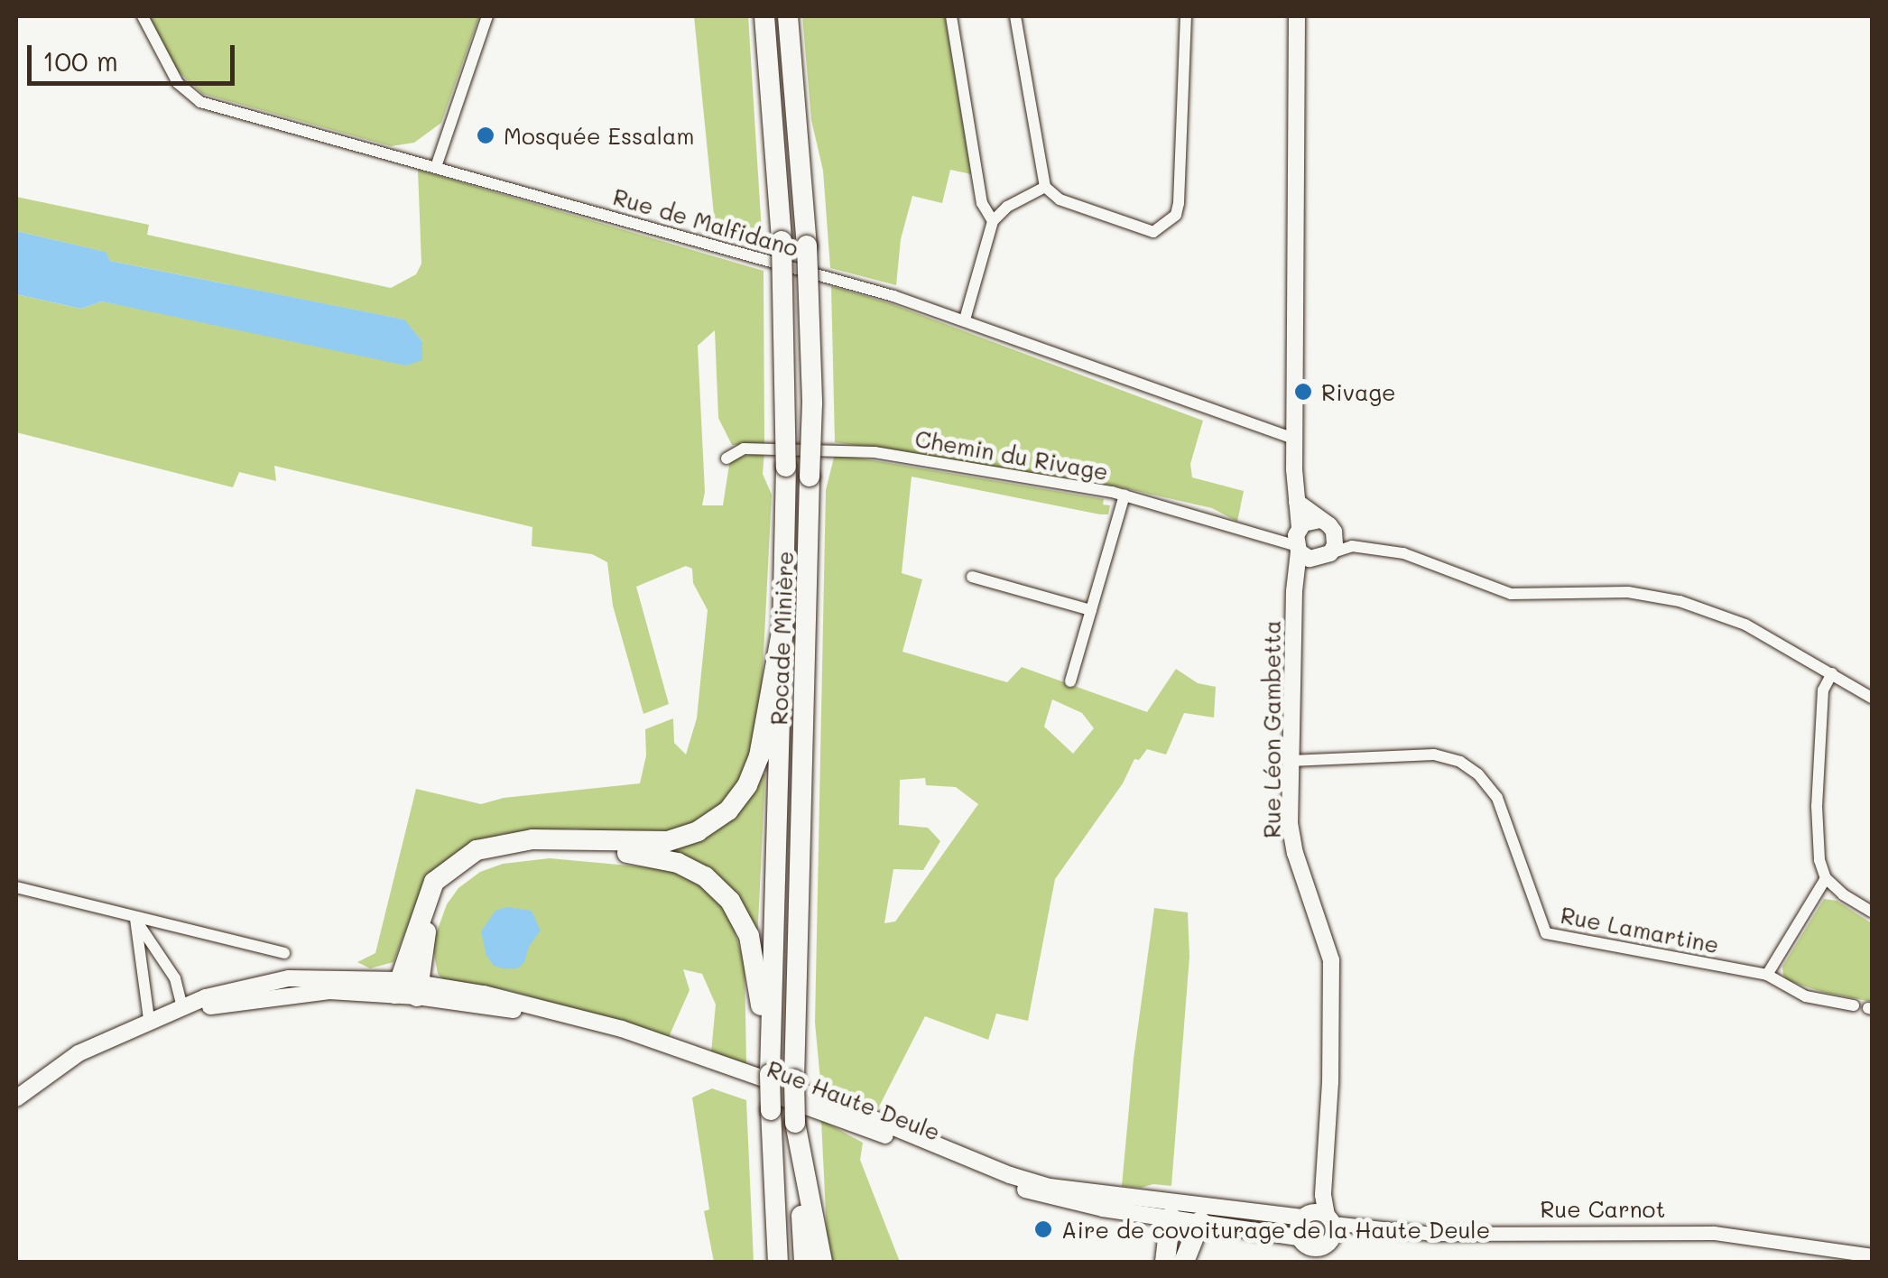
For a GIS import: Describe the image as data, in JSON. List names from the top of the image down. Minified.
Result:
{"streets":{"highway":["Rocade Minière"],"main road":["Rue Léon Gambetta","Rue Haute Deule"],"street":["Rue de Malfidano","Chemin du Rivage","Rue Lamartine","Rue Carnot"]},"crossings":[["Rue de Malfidano","Rue Léon Gambetta"],["Chemin du Rivage","Rue Léon Gambetta"],["Rue Léon Gambetta","Rue Lamartine"],["Rue Léon Gambetta","Rue Haute Deule"],["Rue Léon Gambetta","Rue Carnot"],["Rue Haute Deule","Rue Carnot"]],"places":["Mosquée Essalam","Rivage","Aire de covoiturage de la Haute Deule"],"scale_bar":"100 m"}
